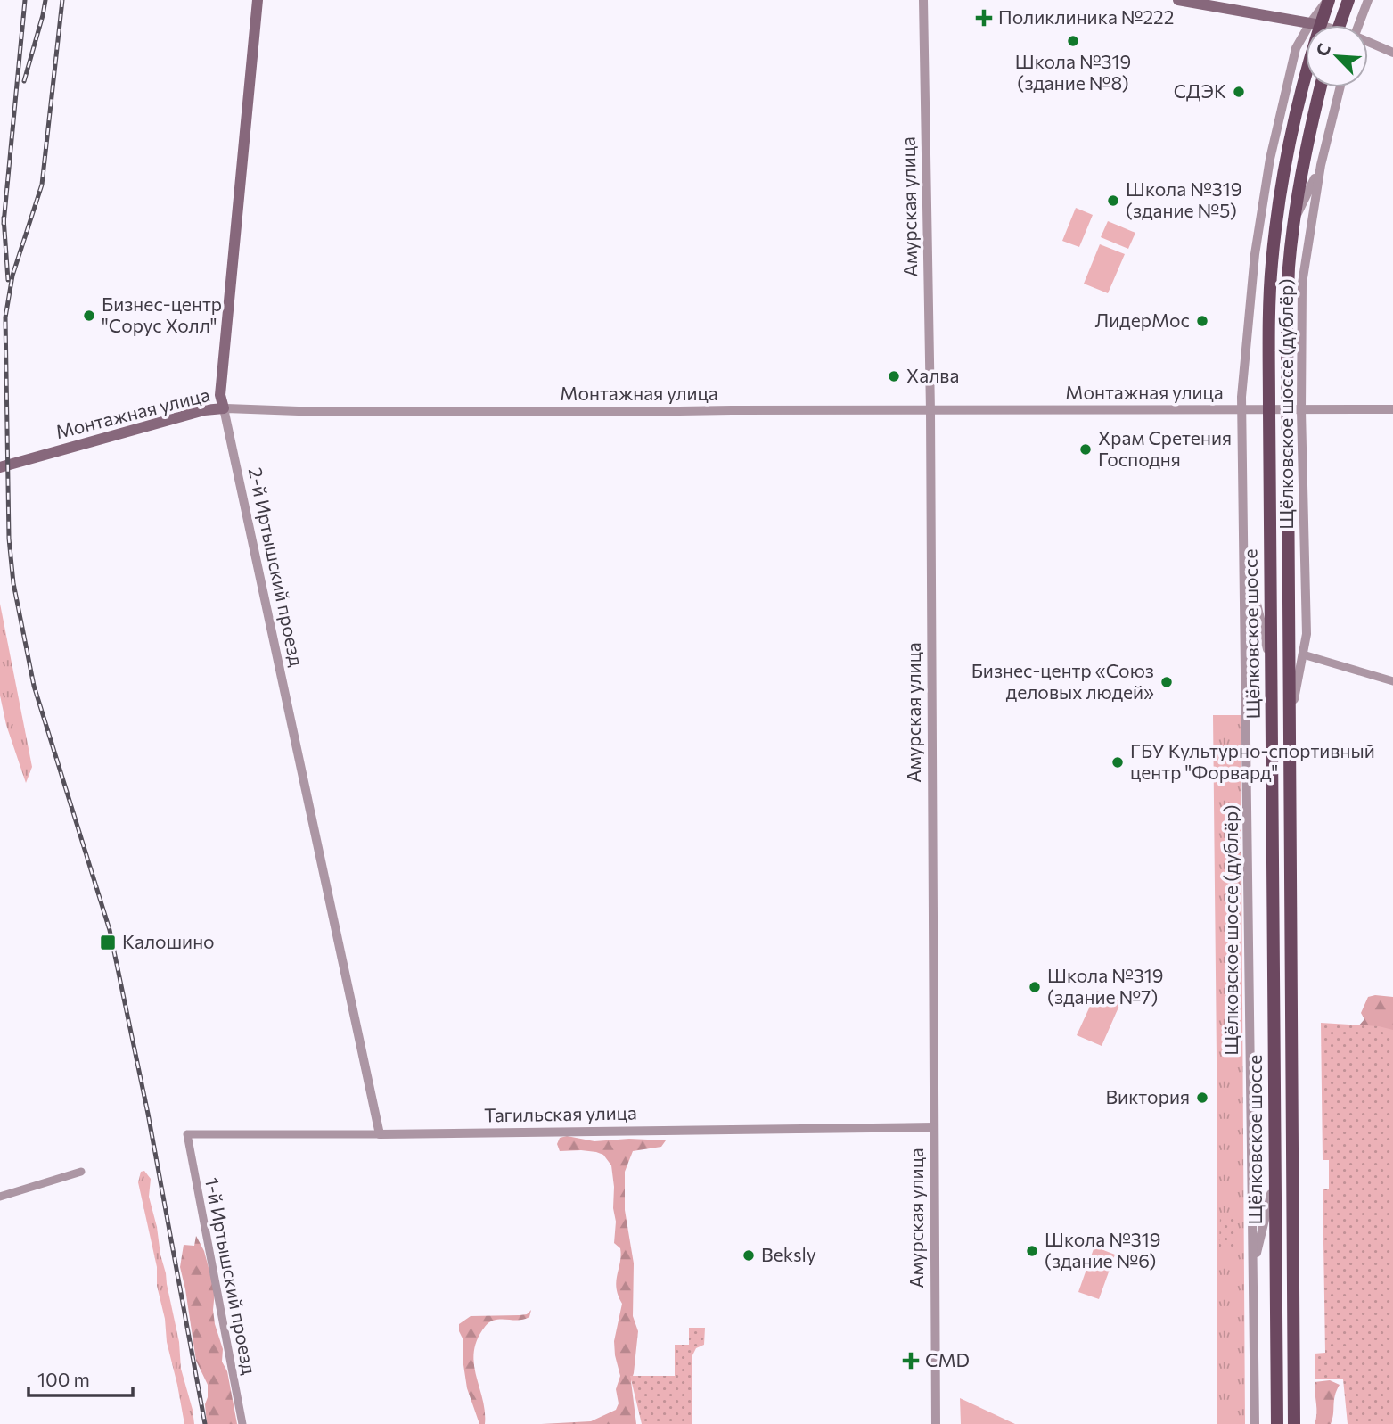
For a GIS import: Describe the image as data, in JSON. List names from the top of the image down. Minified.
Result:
{"streets":{"main road":["Монтажная улица","2-й Иртышский проезд","Щёлковское шоссе"],"street":["Амурская улица","Щёлковское шоссе (дублёр)","Тагильская улица","1-й Иртышский проезд"]},"crossings":[["Амурская улица","Монтажная улица"],["Амурская улица","Тагильская улица"],["Монтажная улица","Щёлковское шоссе (дублёр)"],["Монтажная улица","2-й Иртышский проезд"],["Монтажная улица","Щёлковское шоссе"],["Щёлковское шоссе (дублёр)","Щёлковское шоссе"],["2-й Иртышский проезд","Тагильская улица"],["Тагильская улица","1-й Иртышский проезд"]],"places":{"health":["Поликлиника №222","CMD"],"other":["Школа №319 (здание №8)","СДЭК","Школа №319 (здание №5)","Бизнес-центр \"Сорус Холл\"","ЛидерМос","Халва","Храм Сретения Господня","Бизнес-центр «Союз деловых людей»","ГБУ Культурно-спортивный центр \"Форвард\"","Школа №319 (здание №7)","Виктория","Школа №319 (здание №6)","Beksly"],"transit":["Калошино"]},"scale_bar":"100 m","north":"top left"}
